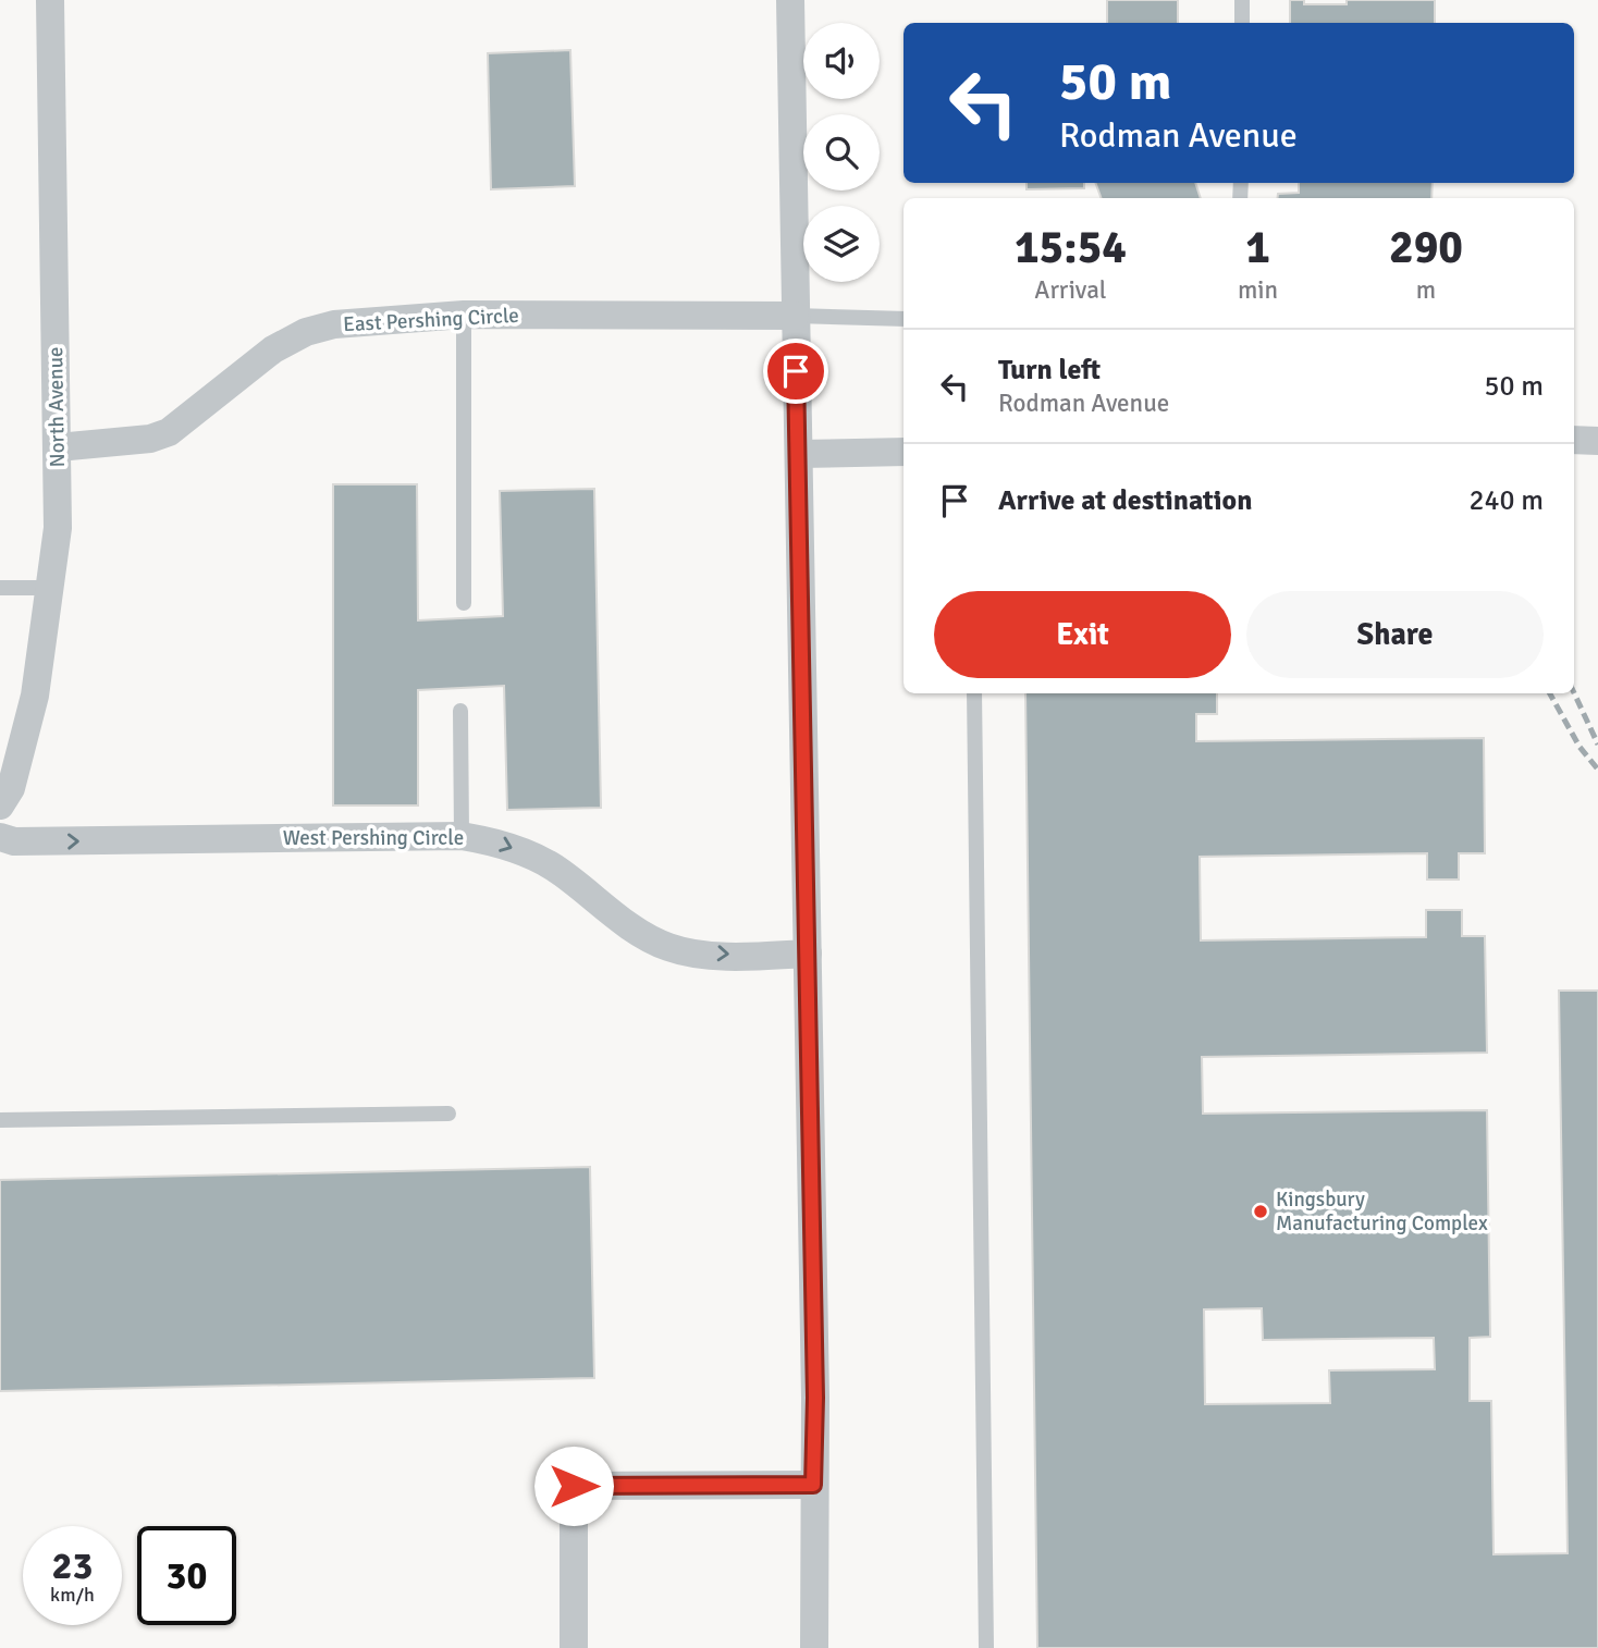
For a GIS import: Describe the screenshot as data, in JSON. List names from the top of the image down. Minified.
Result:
{"streets":{"street":["East Pershing Circle","North Avenue","West Pershing Circle"]},"crossings":[["East Pershing Circle","North Avenue"]],"one_way":["West Pershing Circle"],"places":["Kingsbury Manufacturing Complex"],"page":{"turn":["50 m","Rodman Avenue"],"eta":["15:54","Arrival","1","min","290","m"],"list":[{"name":"Turn left","note":"Rodman Avenue","value":"50 m"},{"name":"Arrive at destination","value":"240 m"}],"buttons":["Exit","Share"],"speed":"23 km/h","limit":"30"}}
